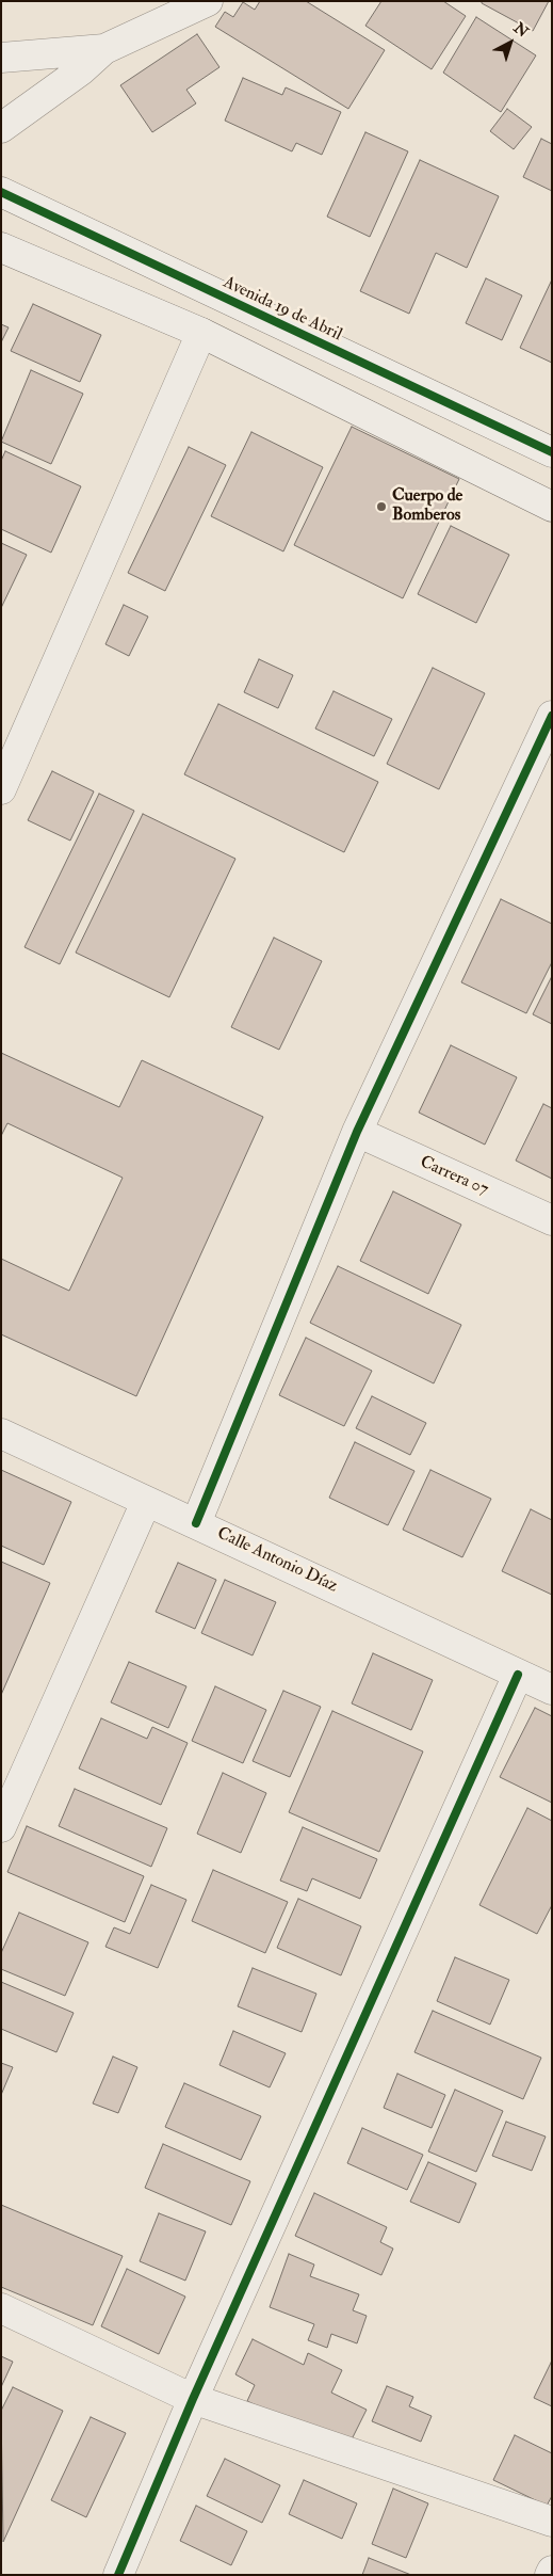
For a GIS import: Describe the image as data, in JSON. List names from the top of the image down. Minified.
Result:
{"streets":{"street":["Avenida 19 de Abril","Carrera 07","Calle Antonio Díaz"]},"places":["Cuerpo de Bomberos"],"north":"top right"}
